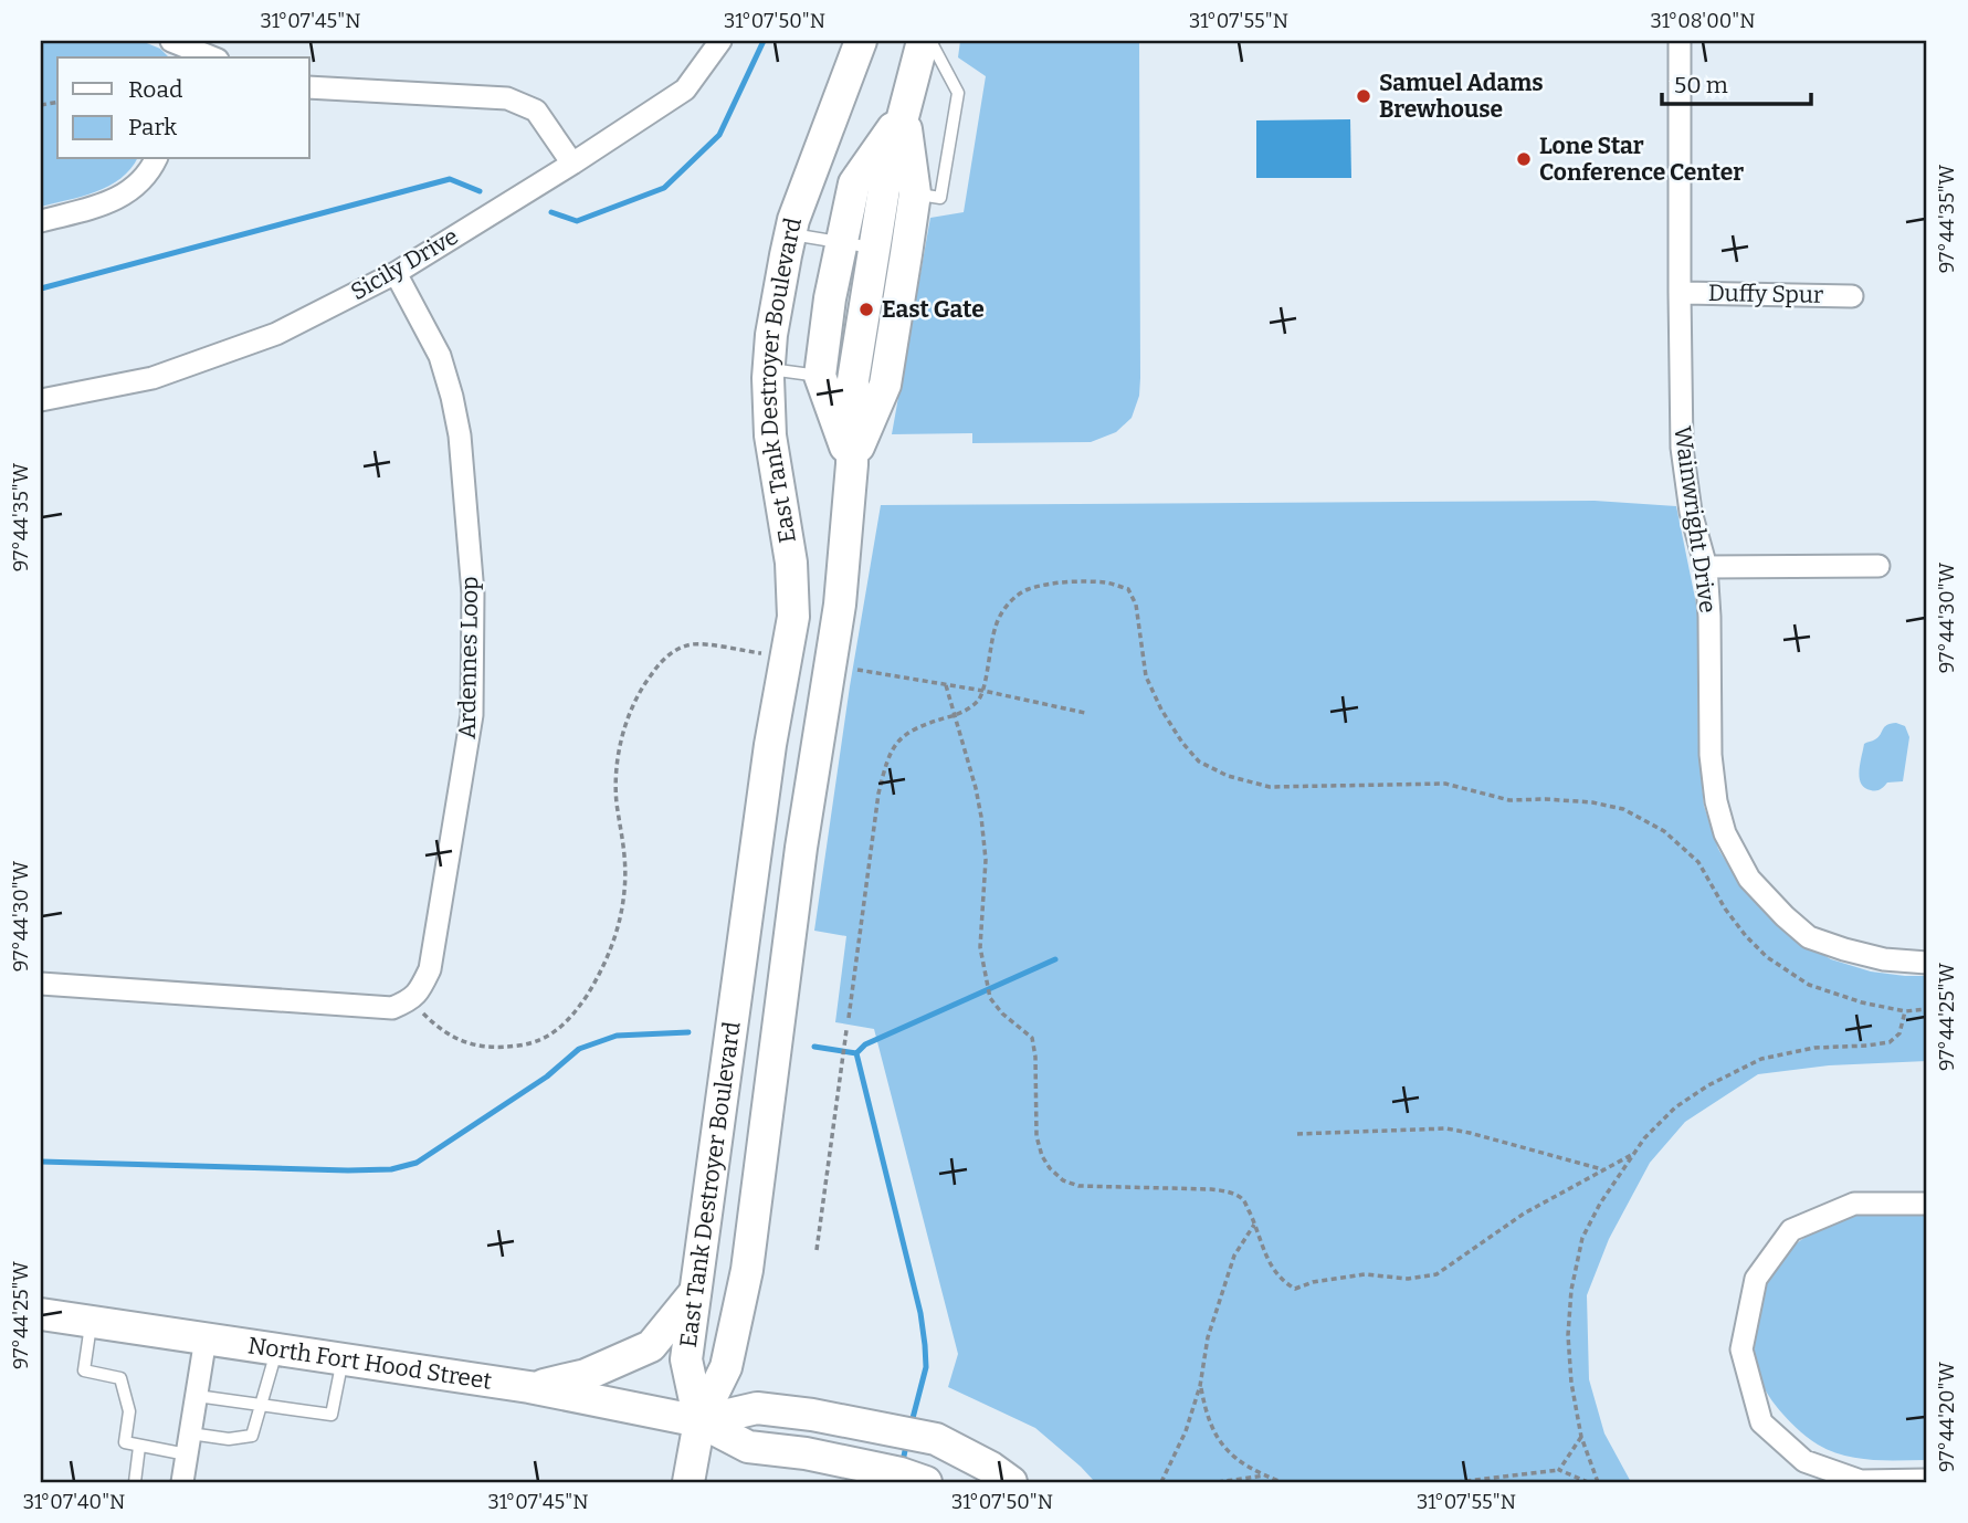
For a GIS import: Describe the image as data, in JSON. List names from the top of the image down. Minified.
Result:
{"streets":{"street":["Sicily Drive","Duffy Spur","East Tank Destroyer Boulevard","Wainwright Drive","Ardennes Loop","North Fort Hood Street"]},"crossings":[["Sicily Drive","Ardennes Loop"],["Duffy Spur","Wainwright Drive"],["East Tank Destroyer Boulevard","North Fort Hood Street"]],"places":["Samuel Adams Brewhouse","Lone Star Conference Center","East Gate"],"legend":["Road","Park"],"scale_bar":"50 m","coordinates":["31°07'45\"N","31°07'50\"N","31°07'55\"N","31°08'00\"N","97°44'35\"W","97°44'30\"W","97°44'25\"W","97°44'20\"W","31°07'40\"N"]}
